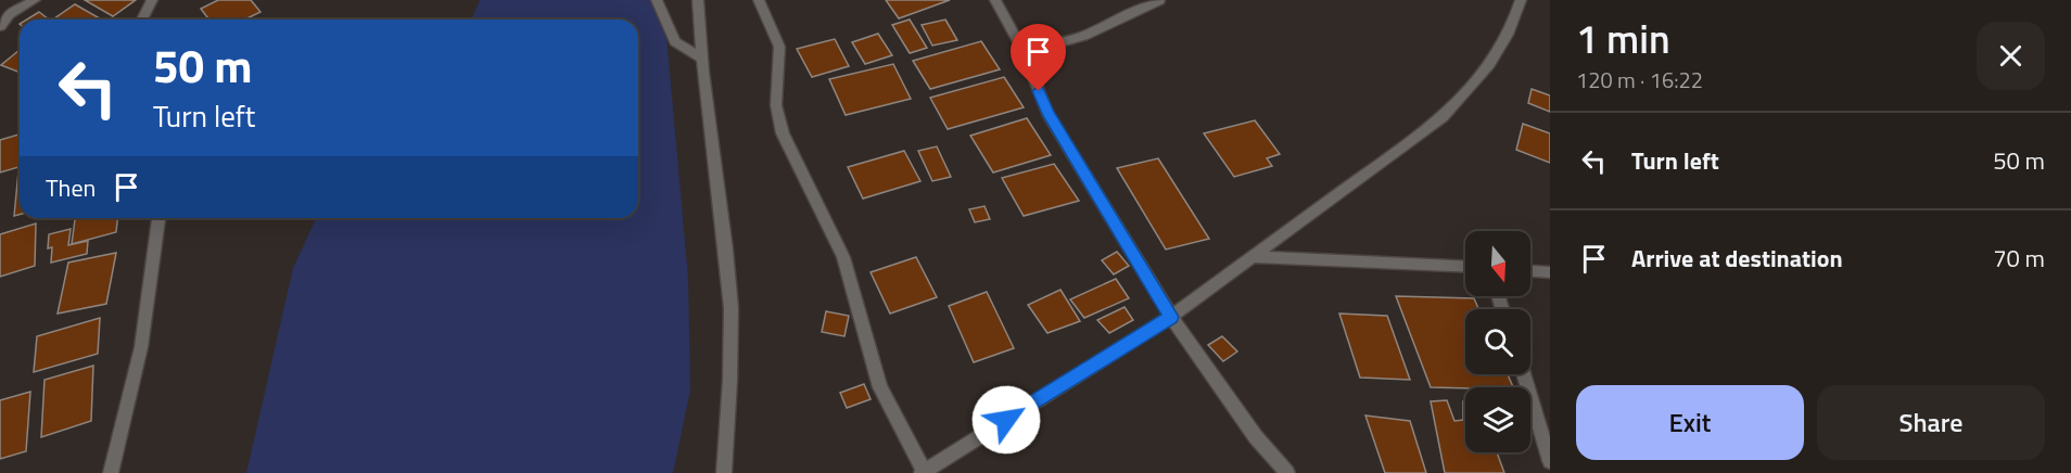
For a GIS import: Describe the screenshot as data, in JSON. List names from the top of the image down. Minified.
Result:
{"north":"bottom","page":{"heading":["1 min","120 m · 16:22"],"turn":["50 m","Turn left"],"list":[{"name":"Turn left","value":"50 m"},{"name":"Arrive at destination","value":"70 m"}],"then":"Then","buttons":["Exit","Share"]}}
